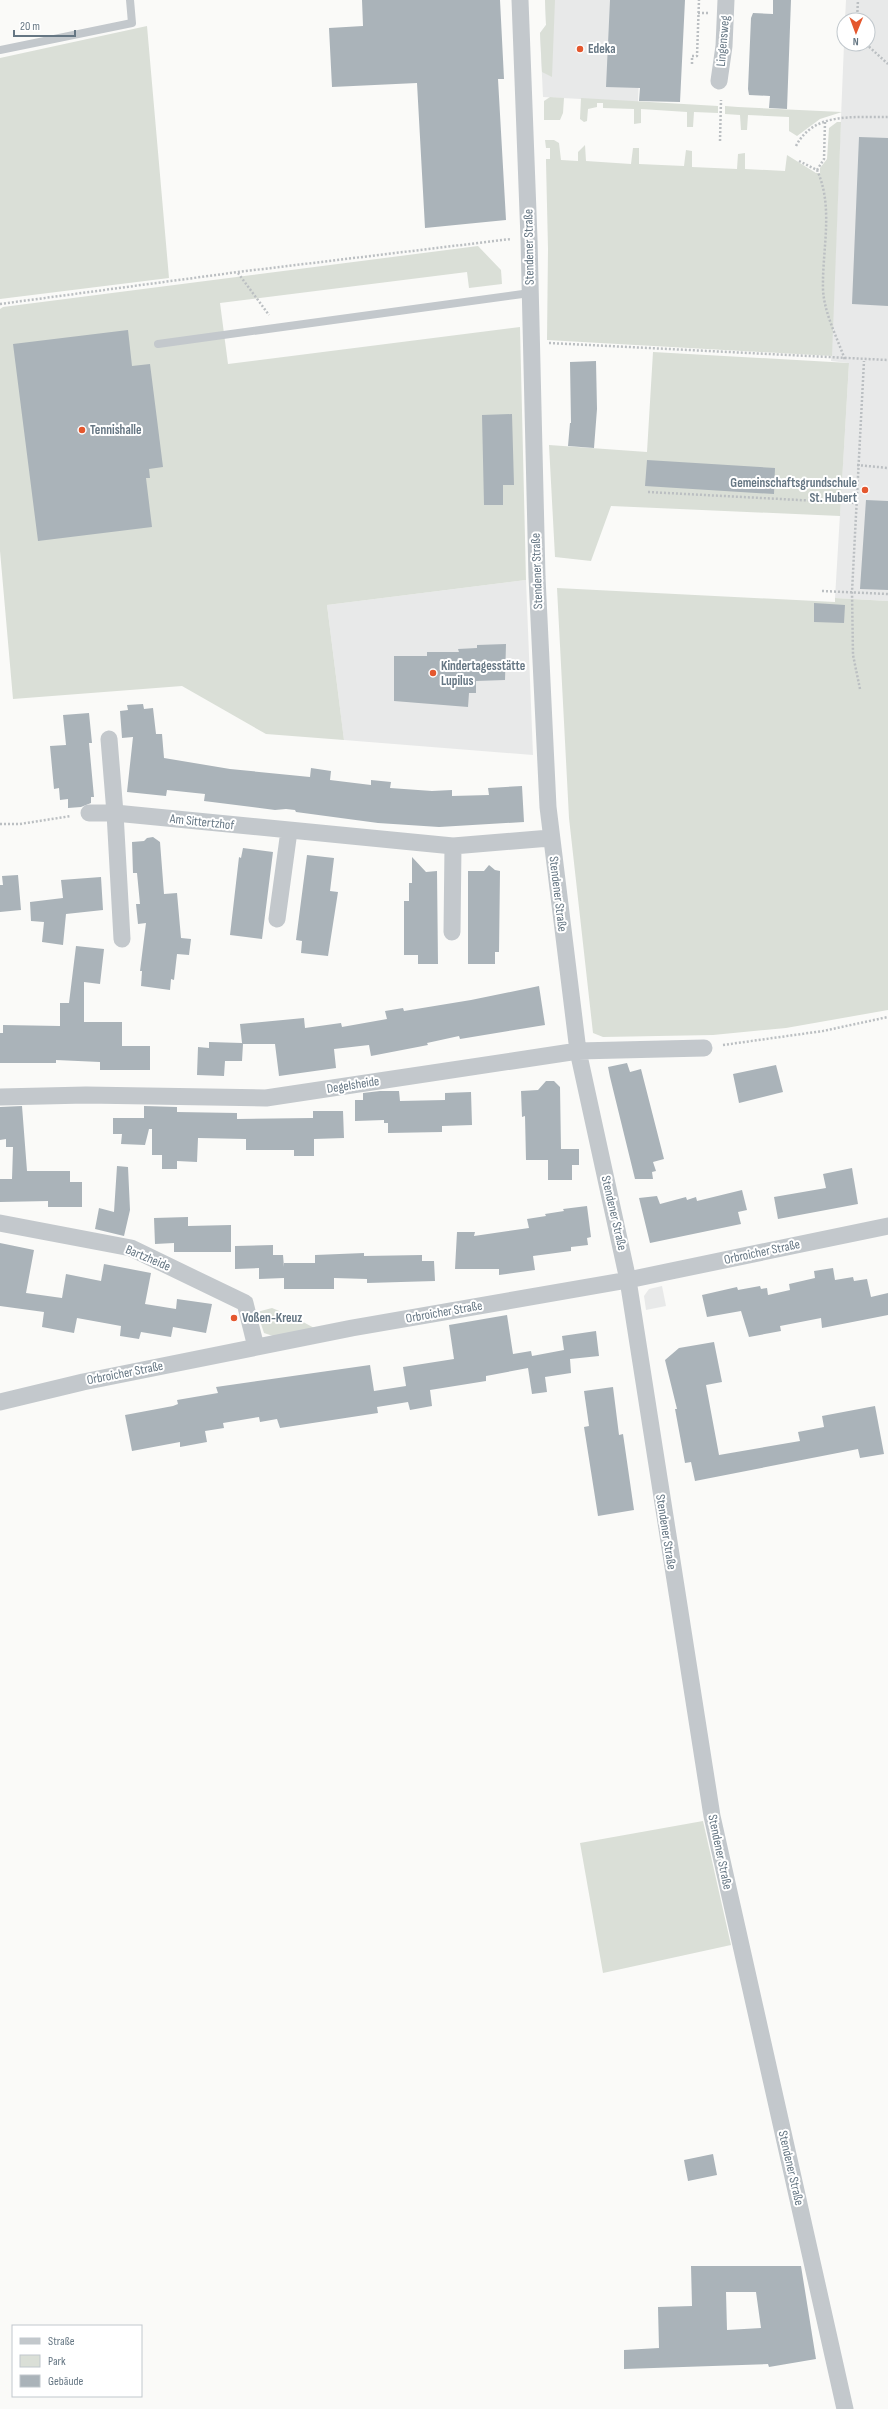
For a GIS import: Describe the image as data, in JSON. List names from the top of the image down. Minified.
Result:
{"streets":{"street":["Lingensweg","Stendener Straße","Am Sittertzhof","Degelsheide","Orbroicher Straße","Bartzheide"]},"crossings":[["Stendener Straße","Am Sittertzhof"],["Stendener Straße","Degelsheide"],["Stendener Straße","Orbroicher Straße"],["Orbroicher Straße","Bartzheide"]],"places":["Edeka","Tennishalle","Gemeinschaftsgrundschule St. Hubert","Kindertagesstätte Lupilus","Voßen-Kreuz"],"legend":["Straße","Park","Gebäude"],"scale_bar":"20 m","north":"bottom"}
